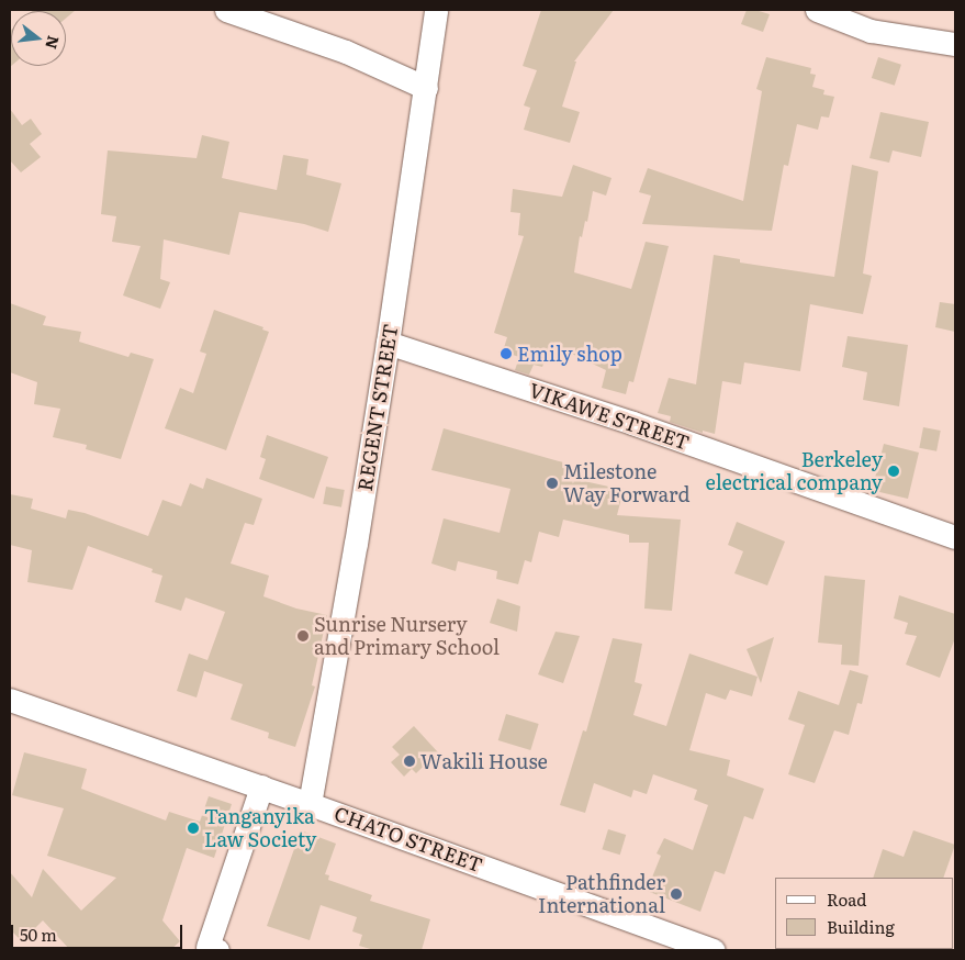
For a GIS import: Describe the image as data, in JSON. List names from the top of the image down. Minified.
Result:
{"streets":{"street":["REGENT STREET","VIKAWE STREET","CHATO STREET"]},"crossings":[["REGENT STREET","VIKAWE STREET"],["REGENT STREET","CHATO STREET"]],"places":["Emily shop","Berkeley electrical company","Milestone Way Forward","Sunrise Nursery and Primary School","Wakili House","Tanganyika Law Society","Pathfinder International"],"legend":["Road","Building"],"scale_bar":"50 m","north":"right"}
